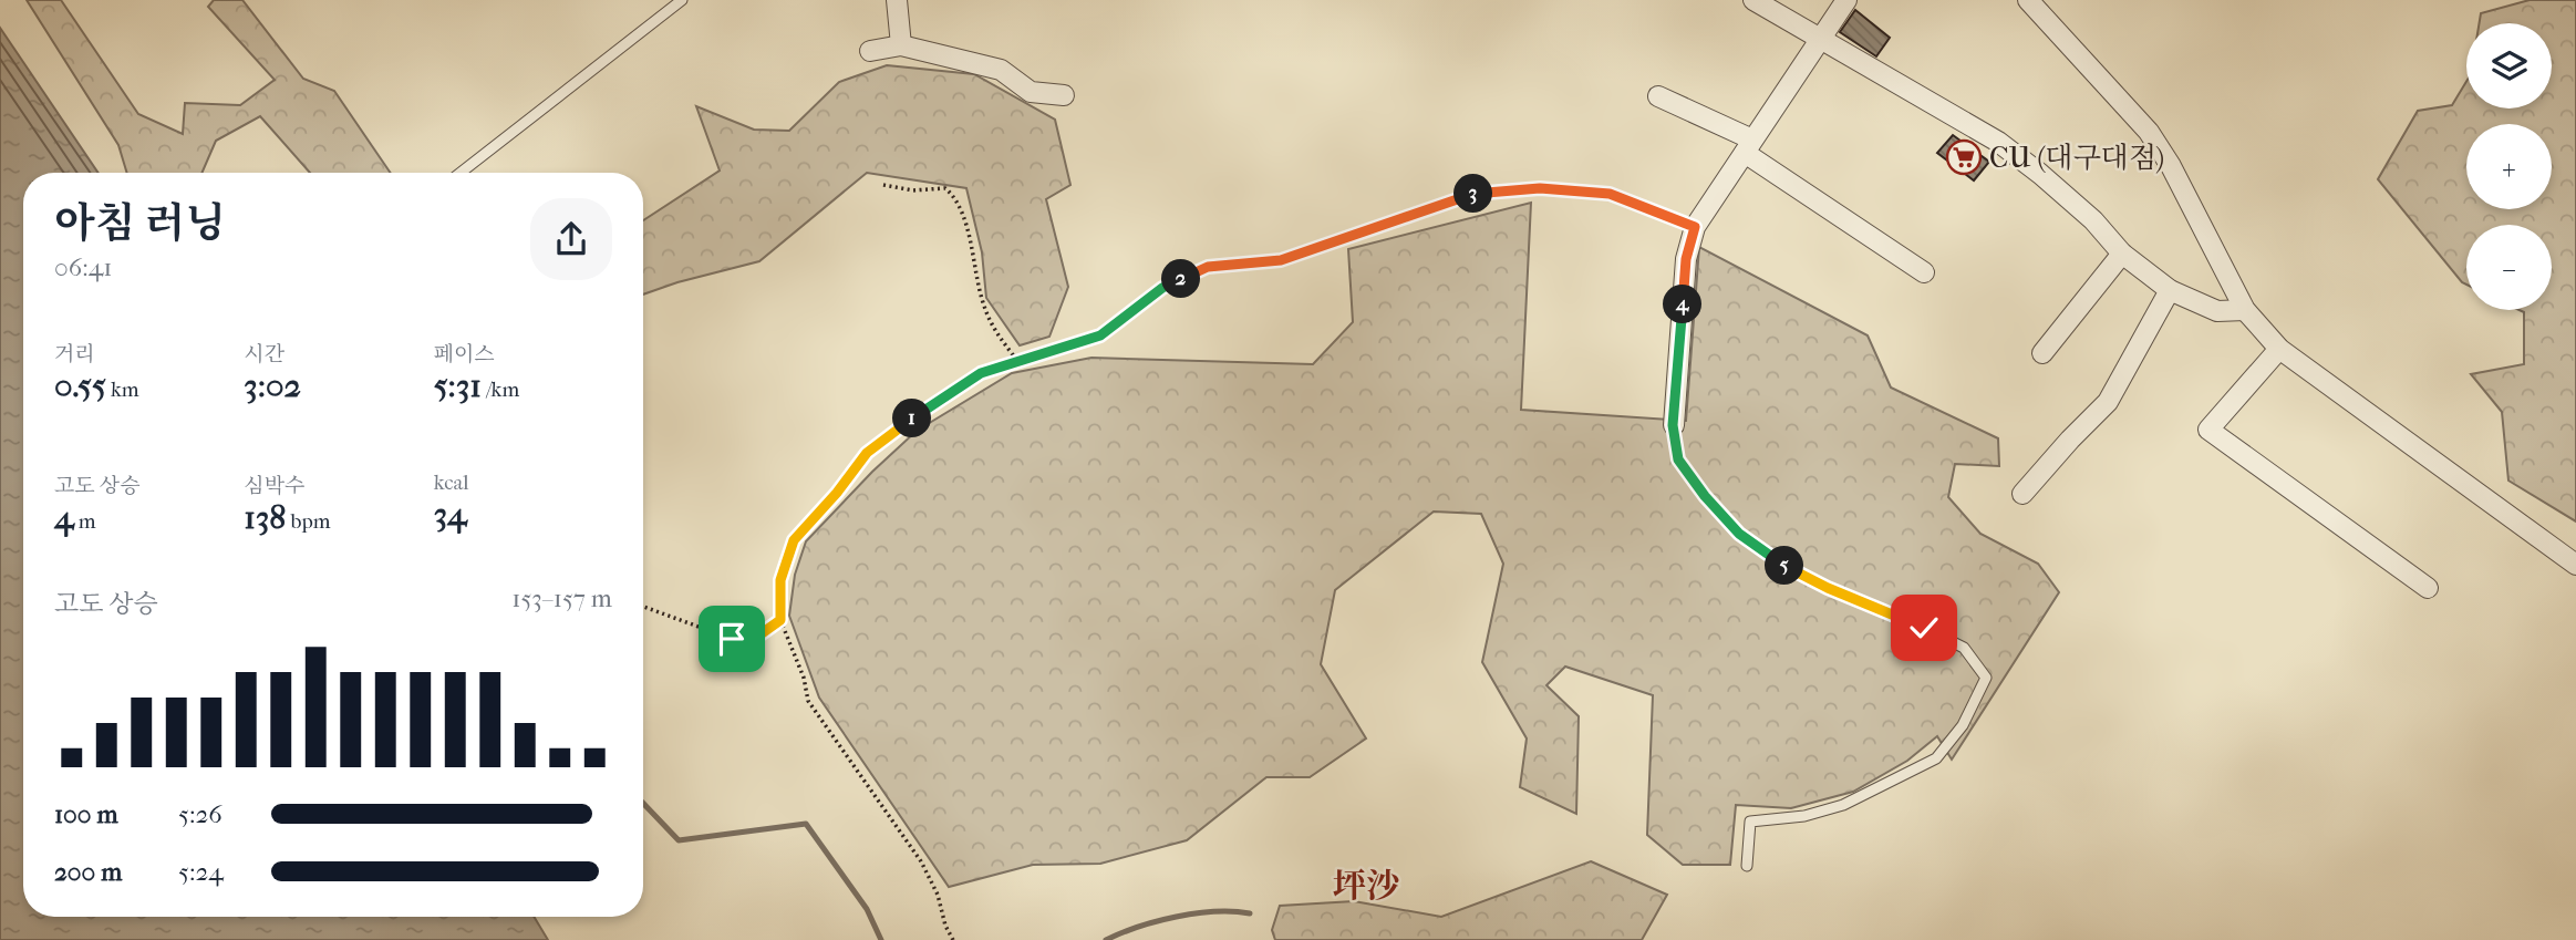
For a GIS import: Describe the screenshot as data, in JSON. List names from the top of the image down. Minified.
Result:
{"districts":["坪沙"],"places":{"supermarket":["CU (대구대점)"]},"page":{"map_buttons":["+","−"],"heading":["아침 러닝","06:41"],"pins":["3","2","4","1","5"],"stats":[["거리","0.55 km"],["시간","3:02"],["페이스","5:31 /km"],["고도 상승","4 m"],["심박수","138 bpm"],["kcal","34"]],"chart":["고도 상승","153–157 m"],"list":[{"name":"100 m","note":"5:26"},{"name":"200 m","note":"5:24"}]}}
